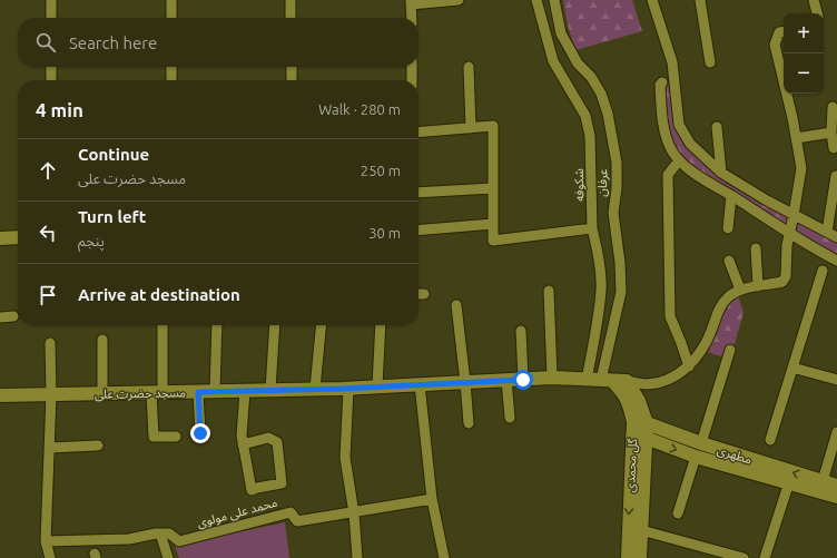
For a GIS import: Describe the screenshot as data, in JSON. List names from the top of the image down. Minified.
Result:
{"streets":{"street":["عرفان","شکوفه","مسجد حضرت علی","مطهری","گل محمدی","محمد علی مولوی"]},"crossings":[["عرفان","مسجد حضرت علی"],["عرفان","گل محمدی"],["شکوفه","مسجد حضرت علی"],["مسجد حضرت علی","گل محمدی"],["مطهری","گل محمدی"]],"page":{"map_buttons":["+","−"],"search":"Search here","heading":["4 min","Walk · 280 m"],"list":[["Continue","مسجد حضرت علی","250 m"],["Turn left","پنجم","30 m"],"Arrive at destination"]}}
